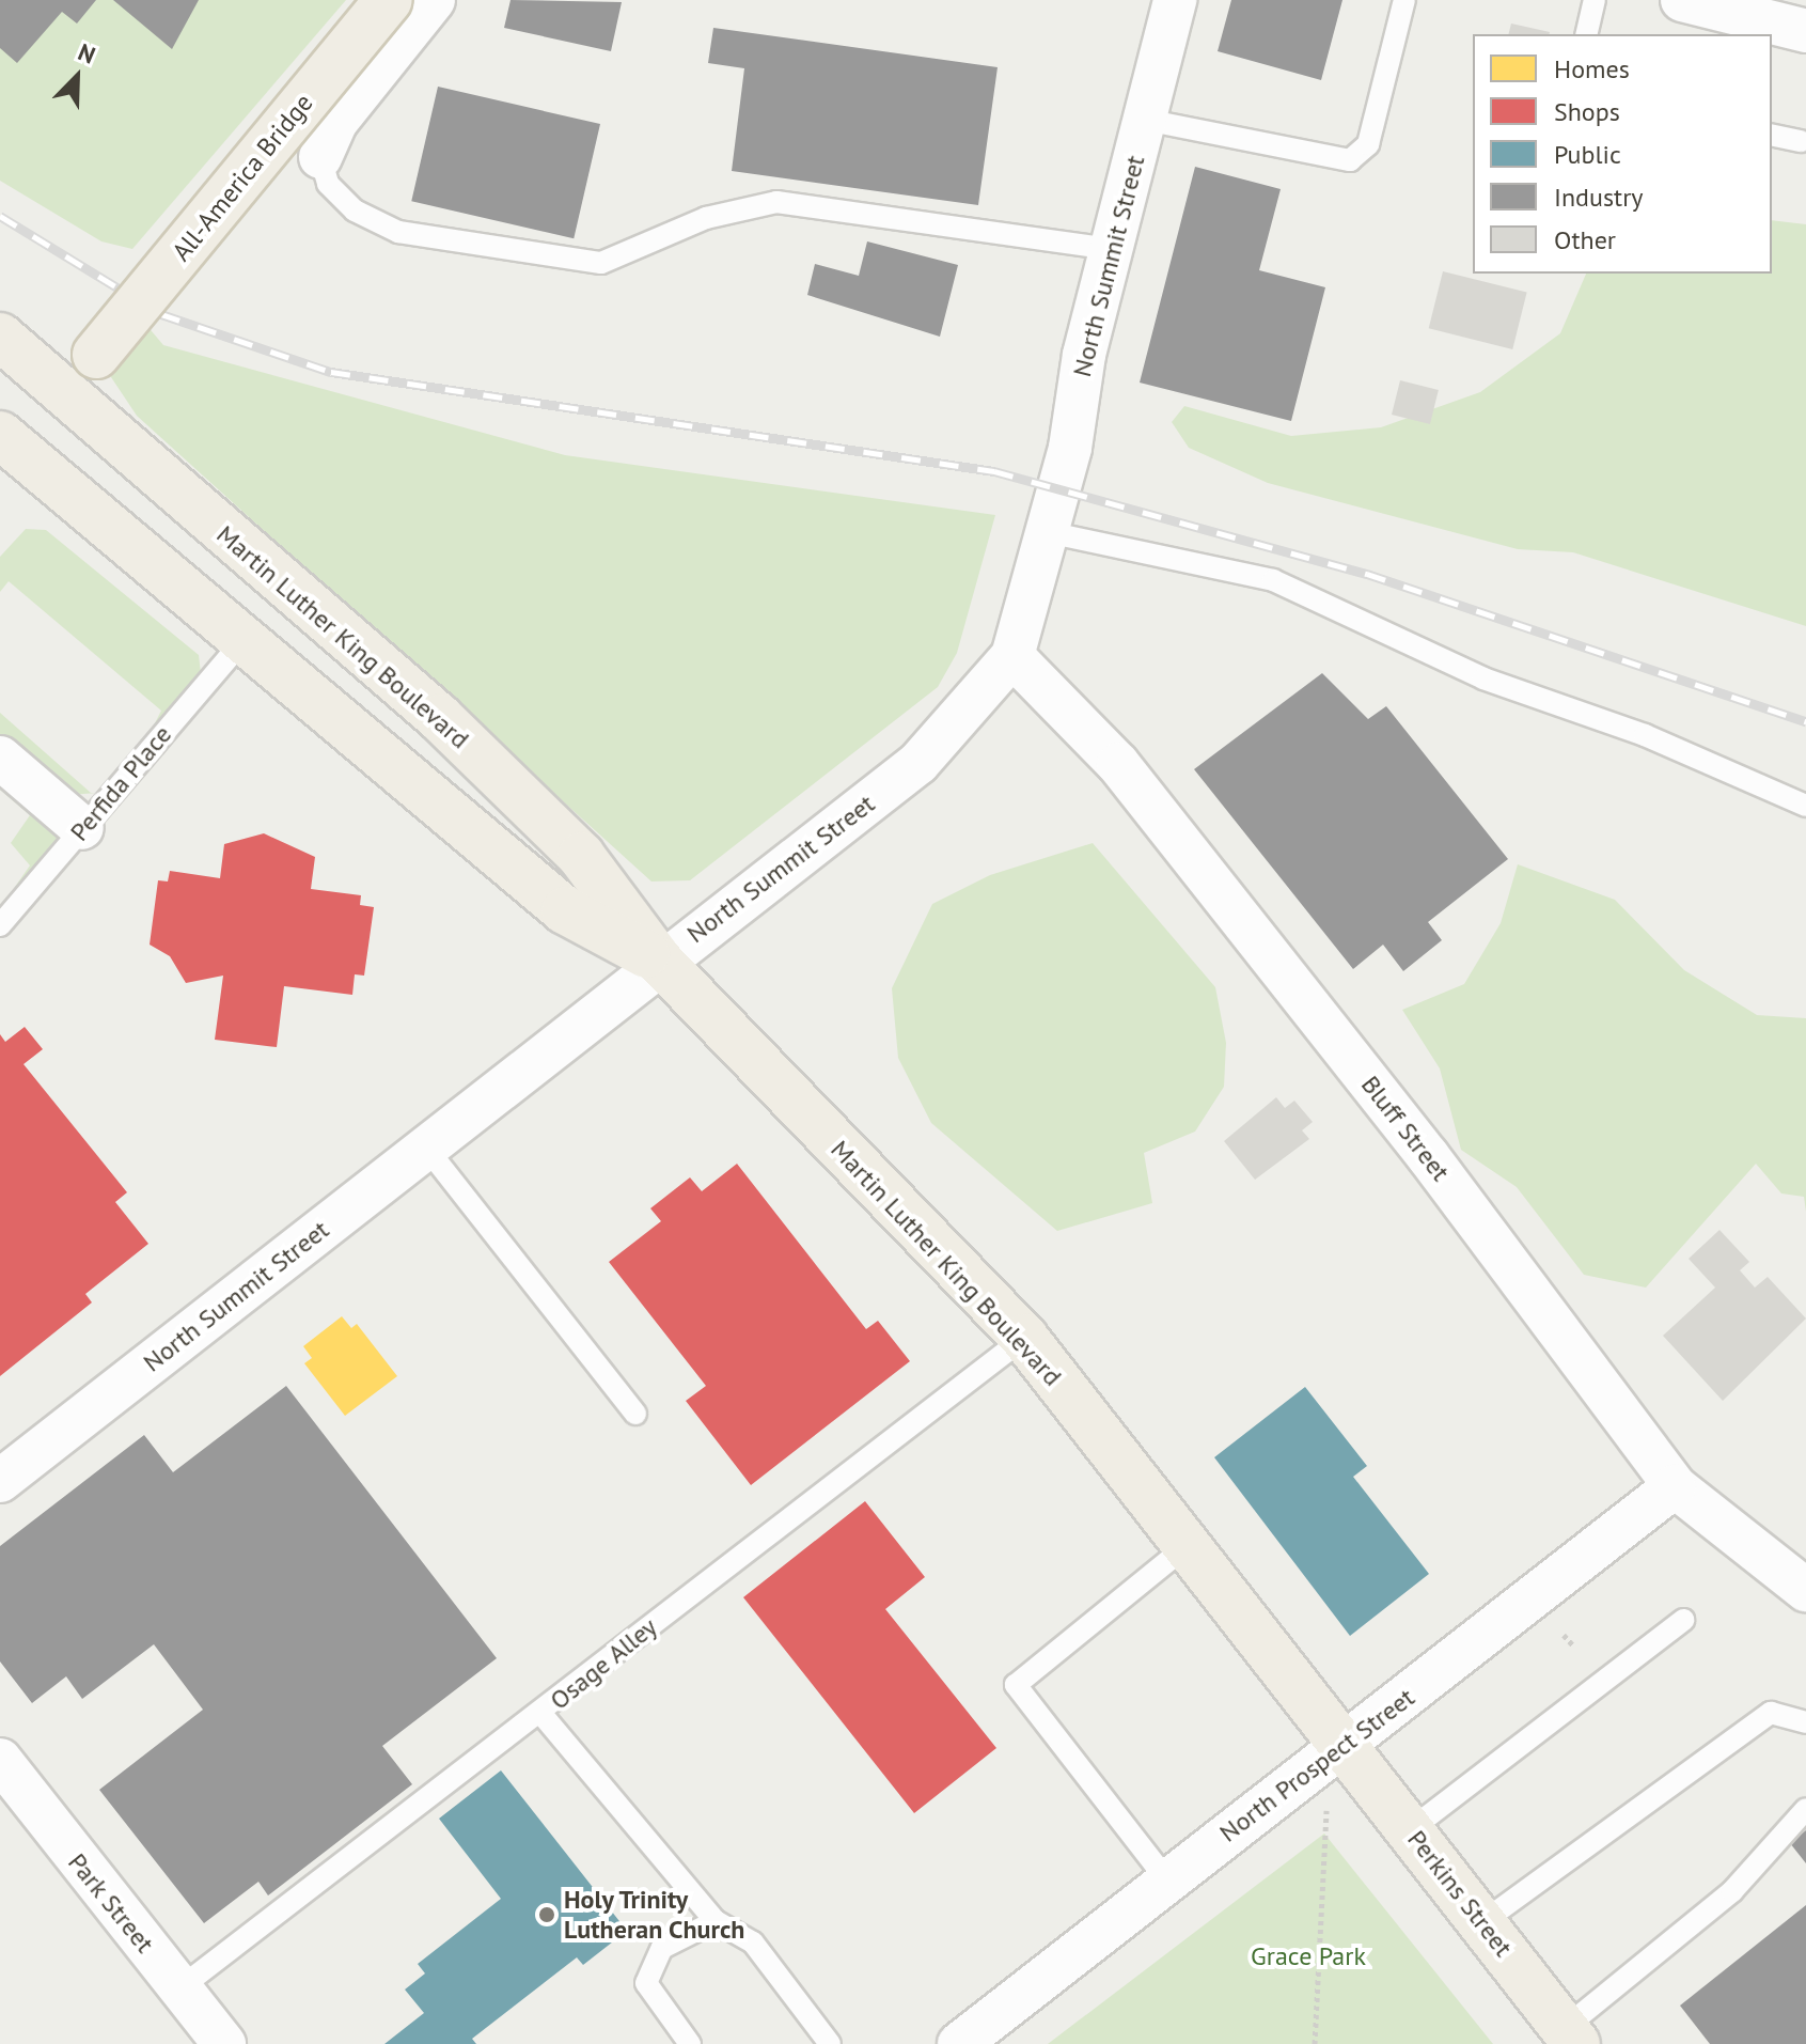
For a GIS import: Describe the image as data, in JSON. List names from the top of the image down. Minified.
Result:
{"streets":{"main road":["All-America Bridge","Martin Luther King Boulevard","Perkins Street"],"street":["North Summit Street","Bluff Street","North Prospect Street","Park Street"],"lane":["Perfida Place","Osage Alley"]},"crossings":[["All-America Bridge","Martin Luther King Boulevard"],["North Summit Street","Martin Luther King Boulevard"],["North Summit Street","Bluff Street"],["Martin Luther King Boulevard","Perfida Place"],["Martin Luther King Boulevard","Osage Alley"],["Martin Luther King Boulevard","North Prospect Street"],["Martin Luther King Boulevard","Perkins Street"],["Bluff Street","North Prospect Street"],["Osage Alley","Park Street"],["North Prospect Street","Perkins Street"]],"parks":["Grace Park"],"places":["Holy Trinity Lutheran Church"],"legend":["Homes","Shops","Public","Industry","Other"],"north":"top right"}
